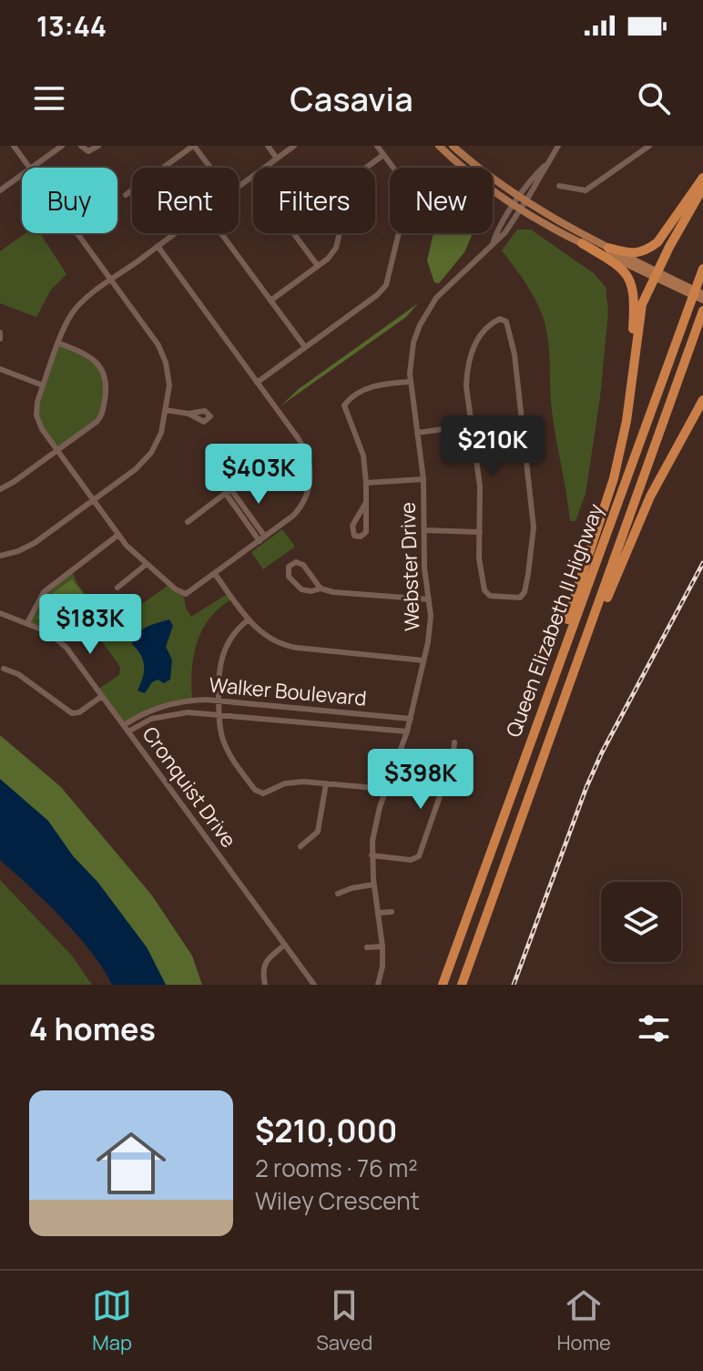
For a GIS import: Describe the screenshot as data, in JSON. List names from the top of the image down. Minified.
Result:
{"streets":{"highway":["Queen Elizabeth II Highway"],"street":["Webster Drive","Walker Boulevard","Cronquist Drive"]},"crossings":[["Webster Drive","Walker Boulevard"],["Walker Boulevard","Cronquist Drive"]],"page":{"status":"13:44","header":"Casavia","chip":["Buy","Rent","Filters","New"],"price":["$210K","$403K","$183K","$398K"],"heading":"4 homes","list":[{"name":"$210,000","note":"2 rooms · 76 m² · Wiley Crescent"}],"tabs":["Map","Saved","Home"]}}
